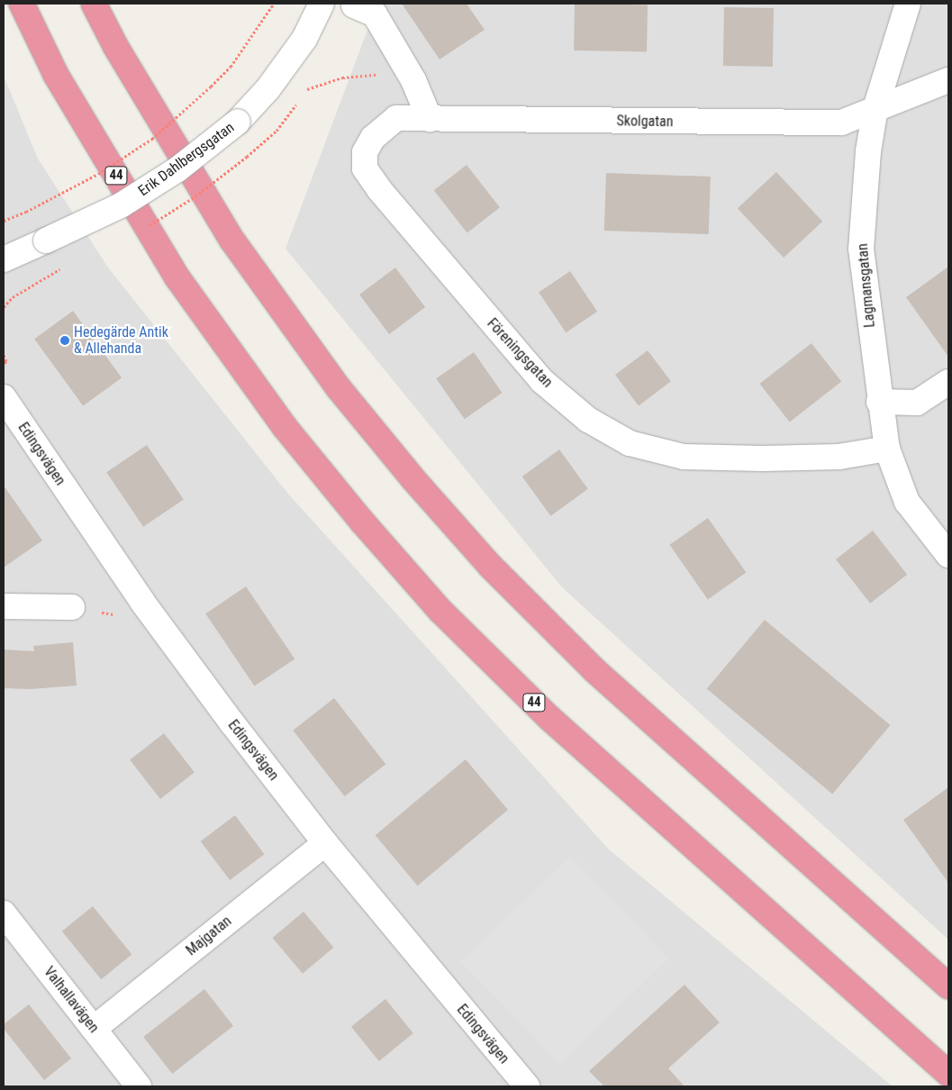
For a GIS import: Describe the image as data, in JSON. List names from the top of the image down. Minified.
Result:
{"streets":{"highway":["44"],"street":["Skolgatan","Erik Dahlbergsgatan","Lagmansgatan","Föreningsgatan","Edingsvägen","Majgatan","Valhallavägen"]},"crossings":[["Skolgatan","Lagmansgatan"],["Skolgatan","Föreningsgatan"],["Lagmansgatan","Föreningsgatan"],["Edingsvägen","Majgatan"],["Majgatan","Valhallavägen"]],"places":["Hedegärde Antik & Allehanda"]}
